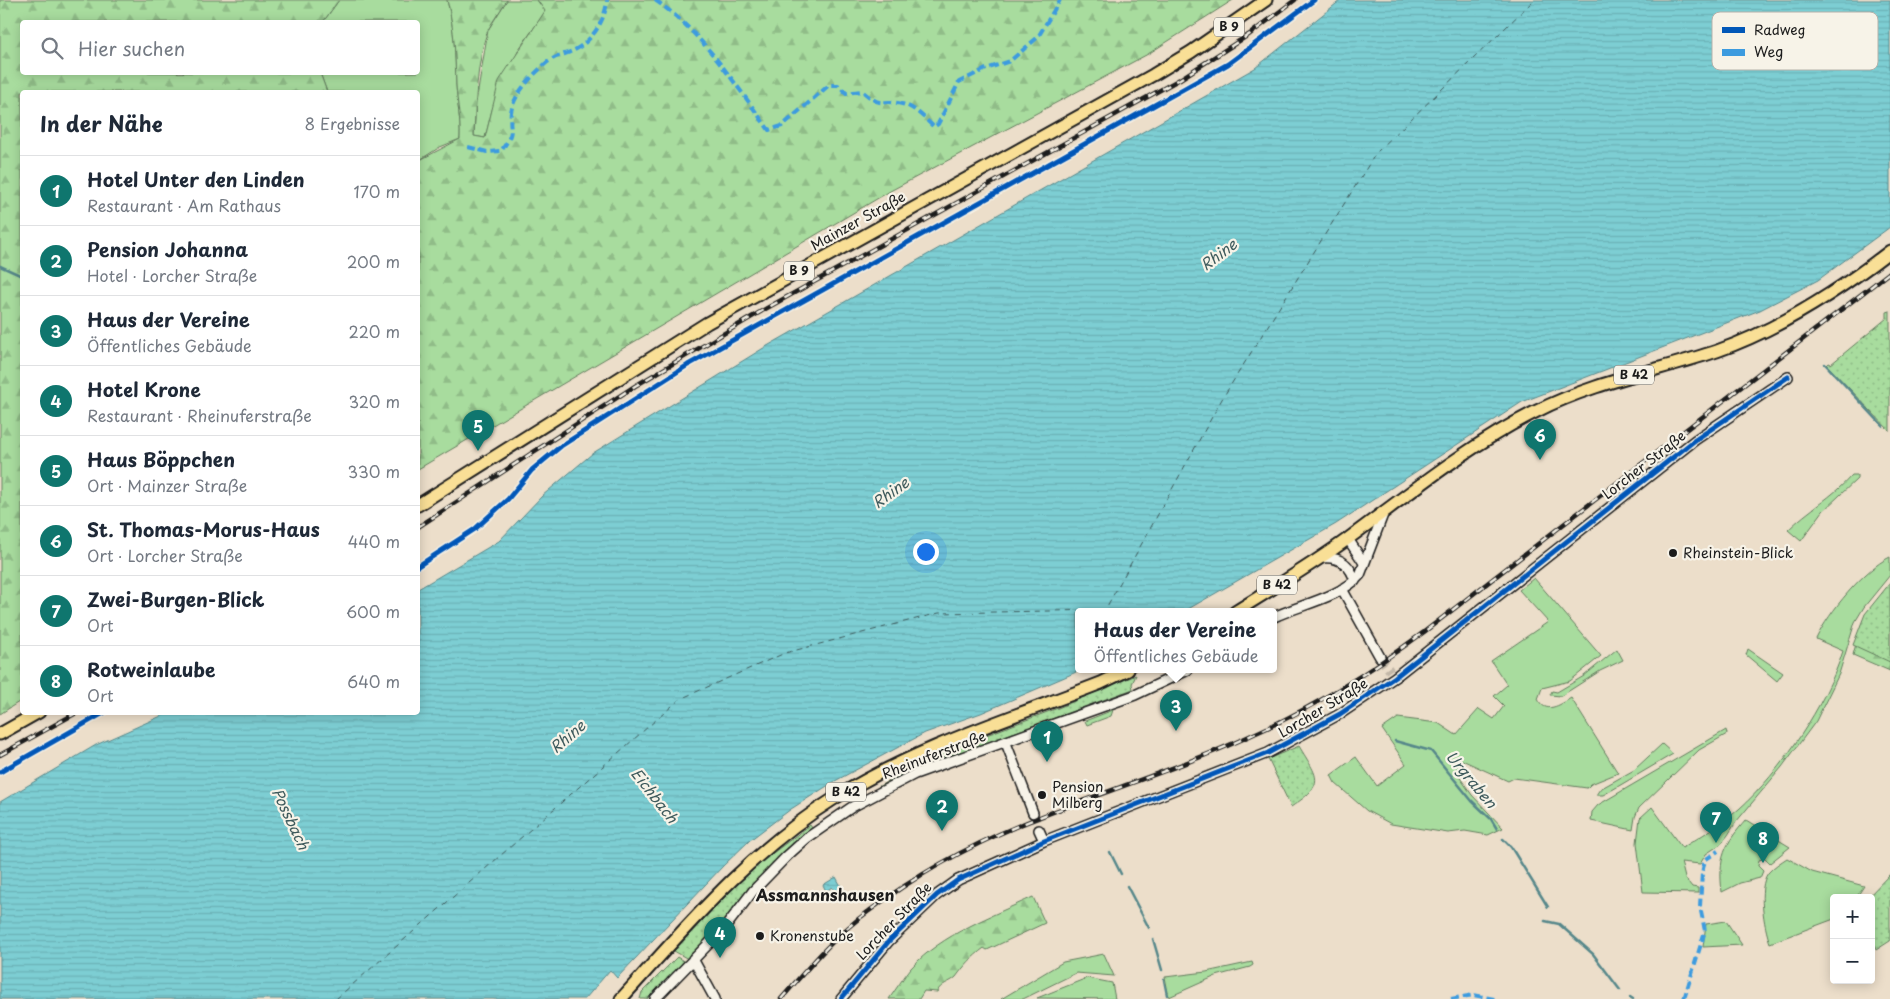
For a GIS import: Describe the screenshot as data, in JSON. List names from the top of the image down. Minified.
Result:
{"streets":{"main road":["B 9","Mainzer Straße","B 42"],"street":["Lorcher Straße","Rheinuferstraße"]},"districts":["Assmannshausen"],"water":["Rhine","Urgraben","Eichbach","Possbach"],"places":["Rheinstein-Blick","Pension Milberg","Kronenstube"],"legend":["Radweg","Weg"],"page":{"search":"Hier suchen","heading":["In der Nähe","8 Ergebnisse"],"list":[{"mark":"1","name":"Hotel Unter den Linden","note":"Restaurant · Am Rathaus","value":"170 m"},{"mark":"2","name":"Pension Johanna","note":"Hotel · Lorcher Straße","value":"200 m"},{"mark":"3","name":"Haus der Vereine","note":"Öffentliches Gebäude","value":"220 m"},{"mark":"4","name":"Hotel Krone","note":"Restaurant · Rheinuferstraße","value":"320 m"},{"mark":"5","name":"Haus Böppchen","note":"Ort · Mainzer Straße","value":"330 m"},{"mark":"6","name":"St. Thomas-Morus-Haus","note":"Ort · Lorcher Straße","value":"440 m"},{"mark":"7","name":"Zwei-Burgen-Blick","note":"Ort","value":"600 m"},{"mark":"8","name":"Rotweinlaube","note":"Ort","value":"640 m"}],"pins":["5","6","3","1","2","7","8","4"],"popup":["Haus der Vereine","Öffentliches Gebäude"],"map_buttons":["+","−"]}}
